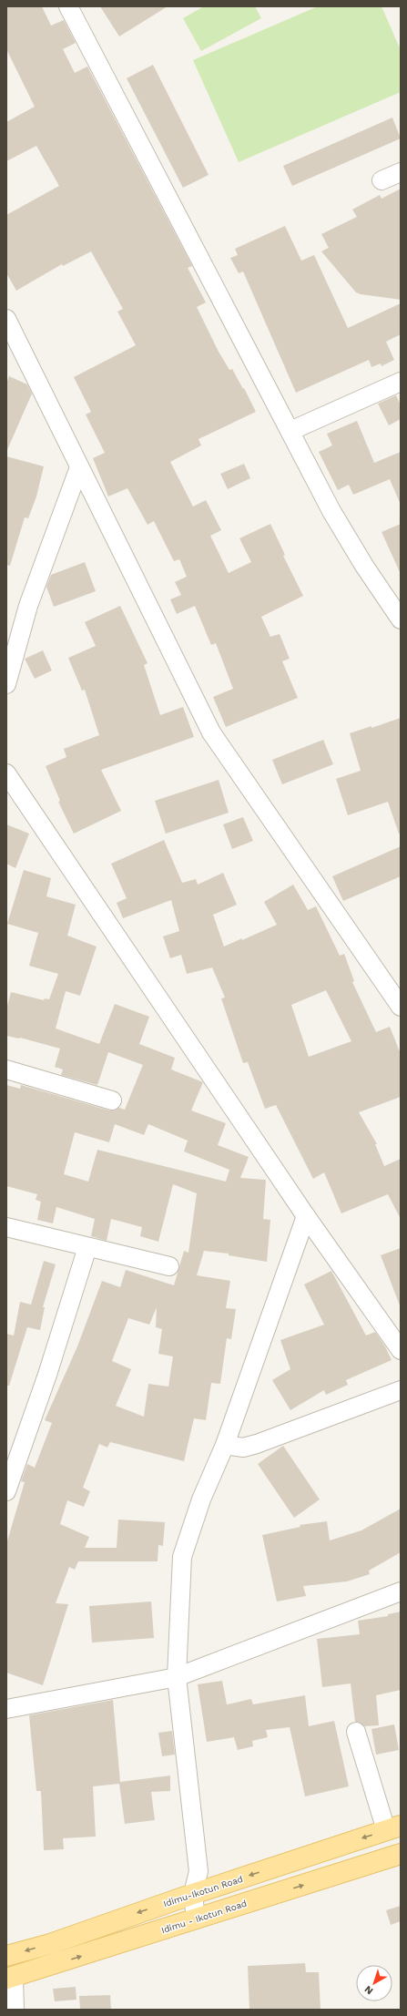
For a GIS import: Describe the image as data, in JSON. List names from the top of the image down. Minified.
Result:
{"streets":{"main road":["Idimu-Ikotun Road","Idimu - Ikotun Road"]},"one_way":["Idimu-Ikotun Road","Idimu - Ikotun Road"],"north":"bottom left"}
